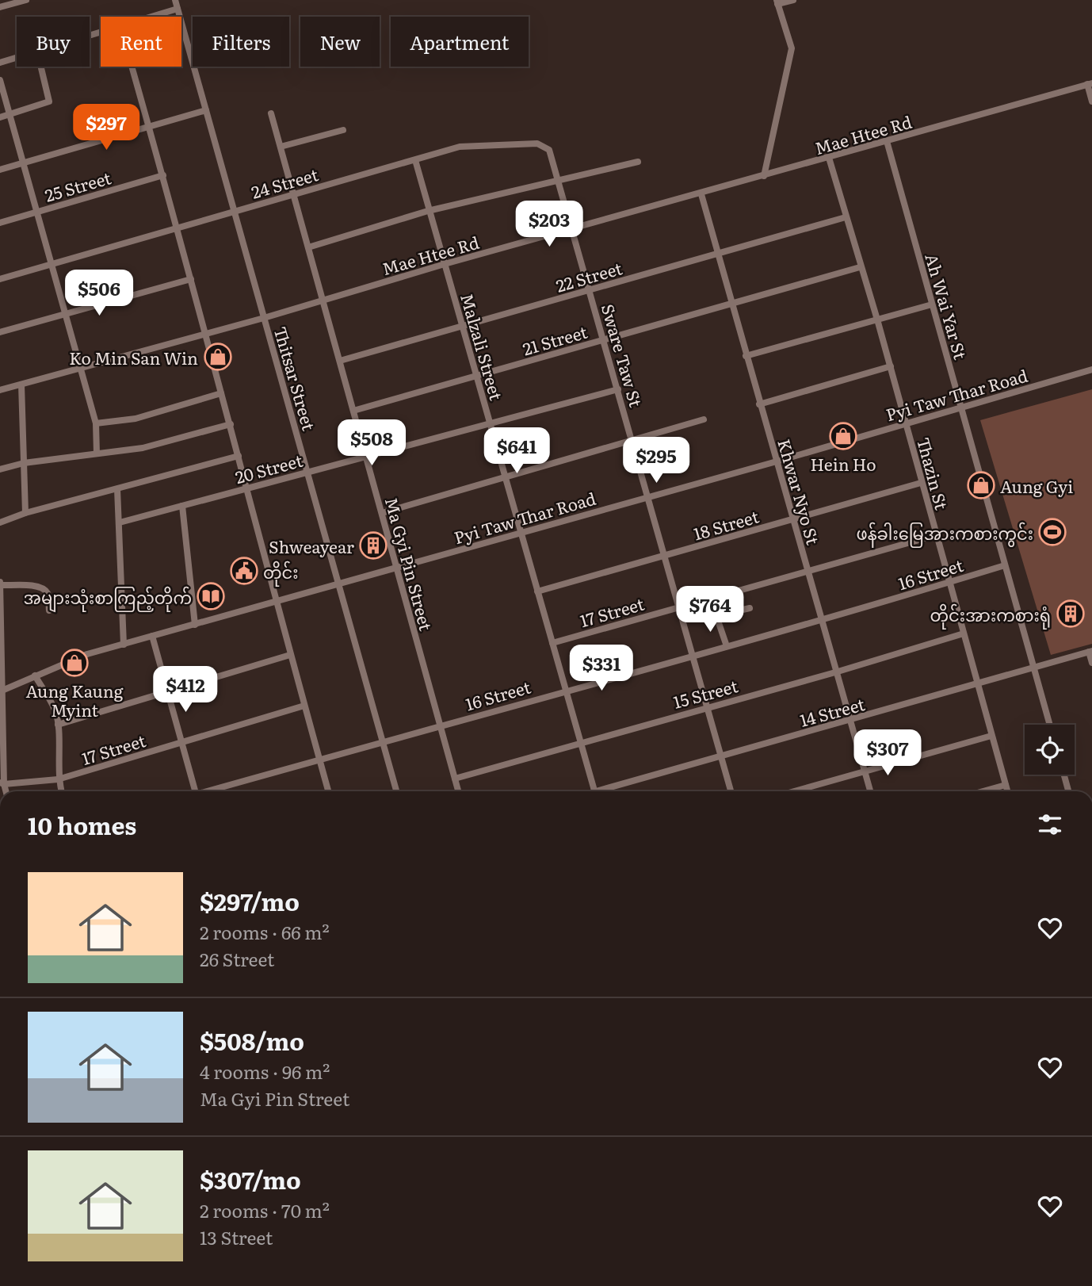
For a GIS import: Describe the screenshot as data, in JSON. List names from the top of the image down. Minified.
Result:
{"streets":{"street":["Mae Htee Rd","24 Street","25 Street","22 Street","Ah Wai Yar St","21 Street","Malzali Street","Sware Taw St","Thitsar Street","Pyi Taw Thar Road","20 Street","Thazin St","Khwar Nyo St","18 Street","Ma Gyi Pin Street","16 Street","17 Street","15 Street","14 Street"]},"crossings":[["Mae Htee Rd","Ah Wai Yar St"],["Mae Htee Rd","Malzali Street"],["Mae Htee Rd","Sware Taw St"],["Mae Htee Rd","Thitsar Street"],["Mae Htee Rd","Thazin St"],["Mae Htee Rd","Khwar Nyo St"],["Mae Htee Rd","Ma Gyi Pin Street"],["24 Street","Malzali Street"],["24 Street","Sware Taw St"],["24 Street","Thitsar Street"],["24 Street","Ma Gyi Pin Street"],["22 Street","Malzali Street"],["22 Street","Sware Taw St"],["22 Street","Thazin St"],["22 Street","Khwar Nyo St"],["22 Street","Ma Gyi Pin Street"],["Ah Wai Yar St","Pyi Taw Thar Road"],["Ah Wai Yar St","16 Street"],["Ah Wai Yar St","14 Street"],["21 Street","Malzali Street"],["21 Street","Sware Taw St"],["21 Street","Thazin St"],["21 Street","Khwar Nyo St"],["21 Street","Ma Gyi Pin Street"],["Malzali Street","Pyi Taw Thar Road"],["Malzali Street","20 Street"],["Malzali Street","18 Street"],["Malzali Street","16 Street"],["Malzali Street","17 Street"],["Malzali Street","15 Street"],["Sware Taw St","Pyi Taw Thar Road"],["Sware Taw St","20 Street"],["Sware Taw St","18 Street"],["Sware Taw St","16 Street"],["Sware Taw St","17 Street"],["Sware Taw St","15 Street"],["Sware Taw St","14 Street"],["Thitsar Street","Pyi Taw Thar Road"],["Thitsar Street","20 Street"],["Thitsar Street","16 Street"],["Pyi Taw Thar Road","Thazin St"],["Pyi Taw Thar Road","Khwar Nyo St"],["Pyi Taw Thar Road","Ma Gyi Pin Street"],["20 Street","Ma Gyi Pin Street"],["Thazin St","18 Street"],["Thazin St","16 Street"],["Thazin St","17 Street"],["Thazin St","15 Street"],["Thazin St","14 Street"],["Khwar Nyo St","18 Street"],["Khwar Nyo St","16 Street"],["Khwar Nyo St","17 Street"],["Khwar Nyo St","15 Street"],["Khwar Nyo St","14 Street"],["Ma Gyi Pin Street","16 Street"],["Ma Gyi Pin Street","15 Street"]],"places":{"shop":["Ko Min San Win","Hein Ho","Aung Gyi","Aung Kaung Myint"],"sports":["ဖန်ခါးမြေအားကစားကွင်း"],"building":["Shweayear","တိုင်းအားကစားရုံ"],"public building":["တိုင်း"],"library":["အများသုံးစာကြည့်တိုက်"]},"page":{"chip":["Buy","Rent","Filters","New","Apartment"],"price":["$297","$203","$506","$508","$641","$295","$764","$331","$412","$307"],"heading":"10 homes","list":[{"name":"$297/mo","note":"2 rooms · 66 m² · 26 Street"},{"name":"$508/mo","note":"4 rooms · 96 m² · Ma Gyi Pin Street"},{"name":"$307/mo","note":"2 rooms · 70 m² · 13 Street"}]}}
